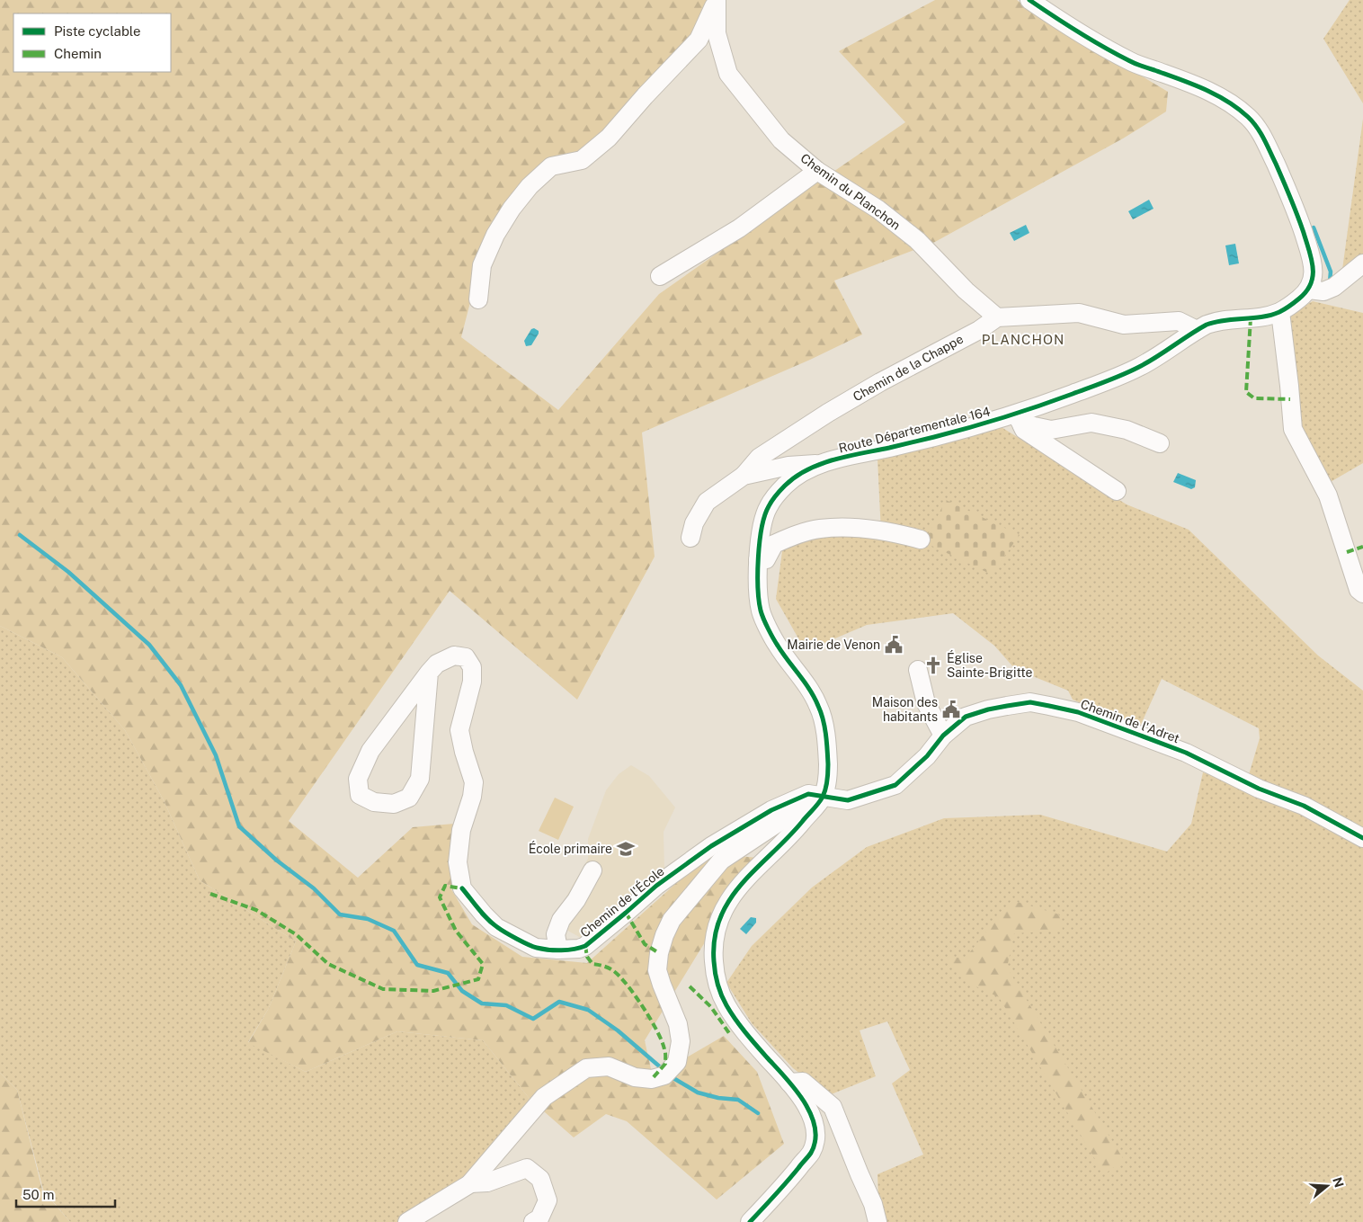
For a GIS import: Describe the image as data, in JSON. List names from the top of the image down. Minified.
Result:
{"streets":{"street":["Chemin du Planchon","Chemin de la Chappe","Route Départementale 164","Chemin de l'Adret","Chemin de l'École"]},"crossings":[["Chemin du Planchon","Chemin de la Chappe"],["Route Départementale 164","Chemin de l'Adret"],["Route Départementale 164","Chemin de l'École"],["Chemin de l'Adret","Chemin de l'École"]],"districts":["PLANCHON"],"places":{"public building":["Mairie de Venon","Maison des habitants"],"church":["Église Sainte-Brigitte"],"school or university":["École primaire"]},"legend":["Piste cyclable","Chemin"],"scale_bar":"50 m","north":"right"}
